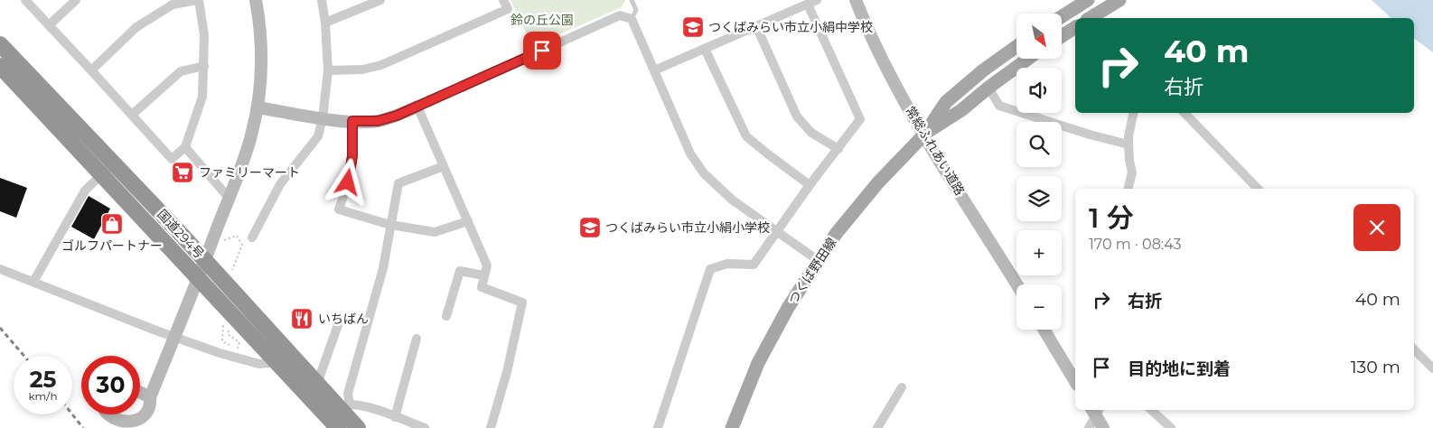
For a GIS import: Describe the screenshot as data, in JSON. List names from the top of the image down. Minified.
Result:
{"streets":{"highway":["国道294号"],"main road":["つくば野田線"],"street":["常総ふれあい道路"]},"crossings":[["常総ふれあい道路","つくば野田線"]],"parks":["鈴の丘公園"],"places":{"school or university":["つくばみらい市立小絹中学校","つくばみらい市立小絹小学校"],"supermarket":["ファミリーマート"],"shop":["ゴルフパートナー"],"restaurant":["いちばん"]},"north":"bottom right","page":{"map_buttons":["+","−"],"turn":["40 m","右折"],"heading":["1 分","170 m · 08:43"],"list":[{"name":"右折","value":"40 m"},{"name":"目的地に到着","value":"130 m"}],"speed":"25 km/h","limit":"30"}}
